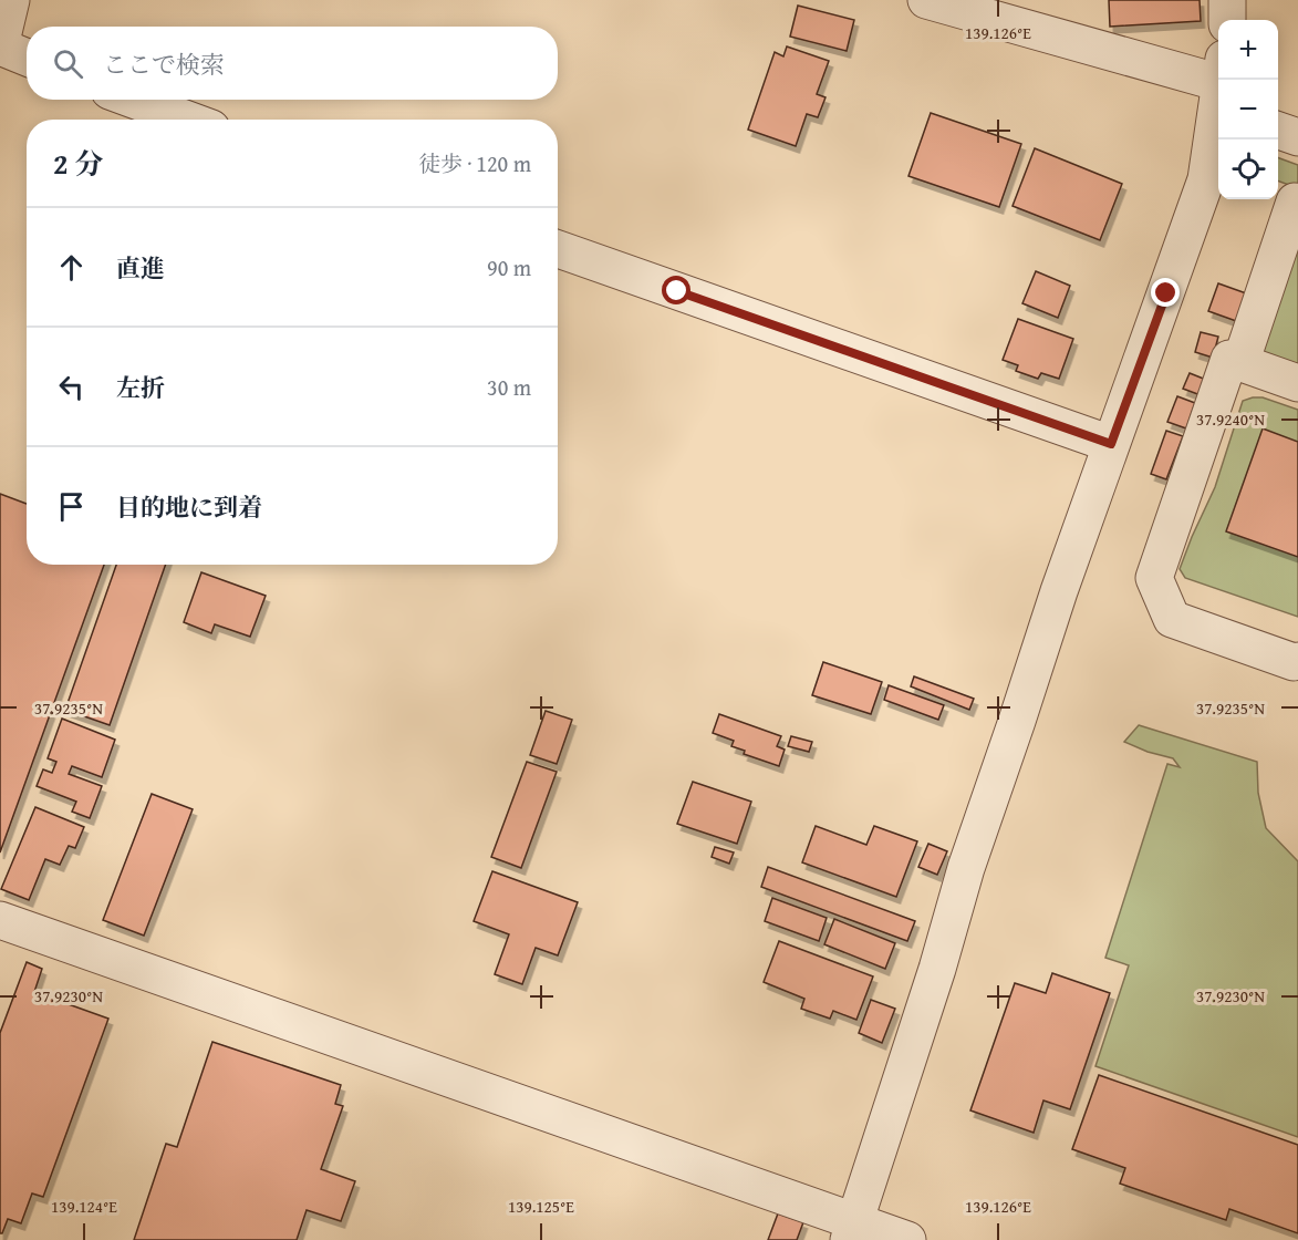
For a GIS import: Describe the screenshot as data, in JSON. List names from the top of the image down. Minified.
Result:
{"page":{"map_buttons":["+","−"],"search":"ここで検索","heading":["2 分","徒歩 · 120 m"],"list":[["直進","90 m"],["左折","30 m"],"目的地に到着"]},"coordinates":["139.126°E","37.9240°N","37.9235°N","37.9230°N","139.124°E","139.125°E"]}
